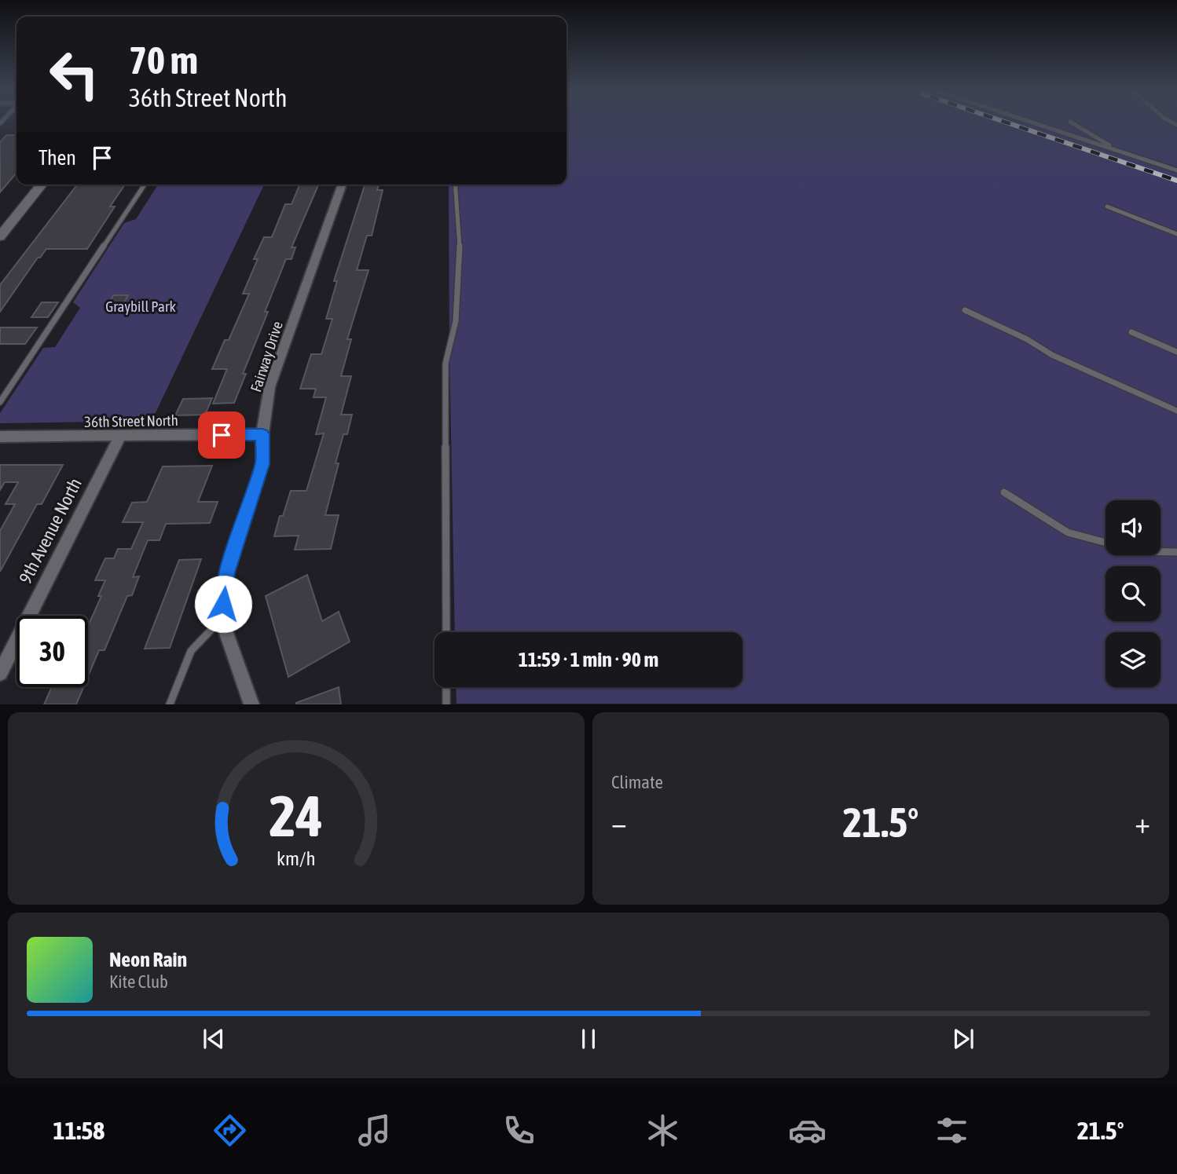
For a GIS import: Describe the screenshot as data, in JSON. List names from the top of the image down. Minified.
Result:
{"streets":{"street":["Fairway Drive","36th Street North","9th Avenue North"]},"crossings":[["Fairway Drive","36th Street North"],["36th Street North","9th Avenue North"]],"parks":["Graybill Park"],"page":{"turn":["70 m","36th Street North"],"then":"Then","limit":"30","trip":"11:59 · 1 min · 90 m","tile":"Climate","heat":["−","21.5°","+"],"song":["Neon Rain","Kite Club"],"tabs":["11:58","21.5°"],"gauge":["24","km/h"]}}
